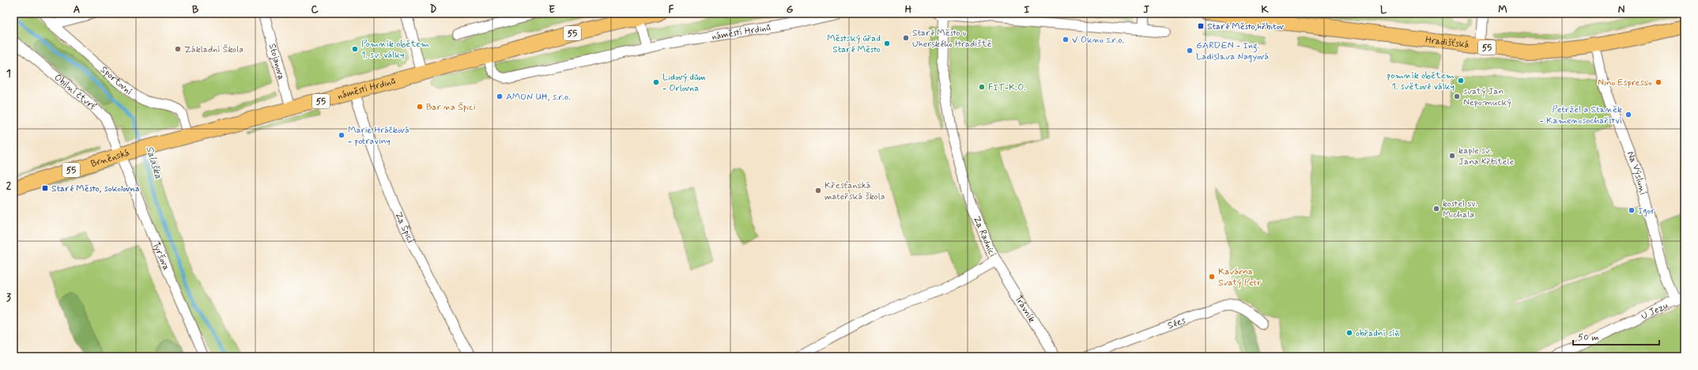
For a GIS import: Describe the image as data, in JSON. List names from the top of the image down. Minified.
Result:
{"streets":{"main road":["náměstí Hrdinů","55","Hradišťská","Brněnská"],"street":["Stojanova","Sportovní","Obilní čtvrť","Na Výsluní","Za Špicí","Za Radnicí","Tyršova","Trávník","U Jezu","Sées"]},"crossings":[["náměstí Hrdinů","Stojanova"],["náměstí Hrdinů","Sportovní"],["náměstí Hrdinů","Brněnská"],["náměstí Hrdinů","Za Špicí"],["Hradišťská","Na Výsluní"],["Obilní čtvrť","Brněnská"],["Obilní čtvrť","Tyršova"],["Brněnská","Tyršova"],["Na Výsluní","U Jezu"],["Za Radnicí","Trávník"]],"water":["Salaška"],"places":{"transit":["Staré Město,hřbitov","Staré Město, sokolovna"],"other":["Staré Město u Uherského Hradiště","V Okno s.r.o.","Městský úřad Staré Město","Základní Škola","Pomník obětem 1. sv. války","GARDEN - Ing. Ladislava Nagyová","pomník obětem 1. světové války","Lidový dům - Orlovna","Nino Espresso","FIT-K.O.","AMON UH, s.r.o.","svatý Jan Nepomucký","Bar na Špici","Petržel a Staněk - Kamenosochařství","Marie Hráčková - potraviny","kaple sv. Jana Křtitele","Křesťanská mateřská škola","kostel sv. Michala","Igor","Kavárna Svatý Petr","obřadní síň"]},"scale_bar":"50 m","grid":{"columns":["A","B","C","D","E","F","G","H","I","J","K","L","M","N"],"rows":["1","2","3"]}}
